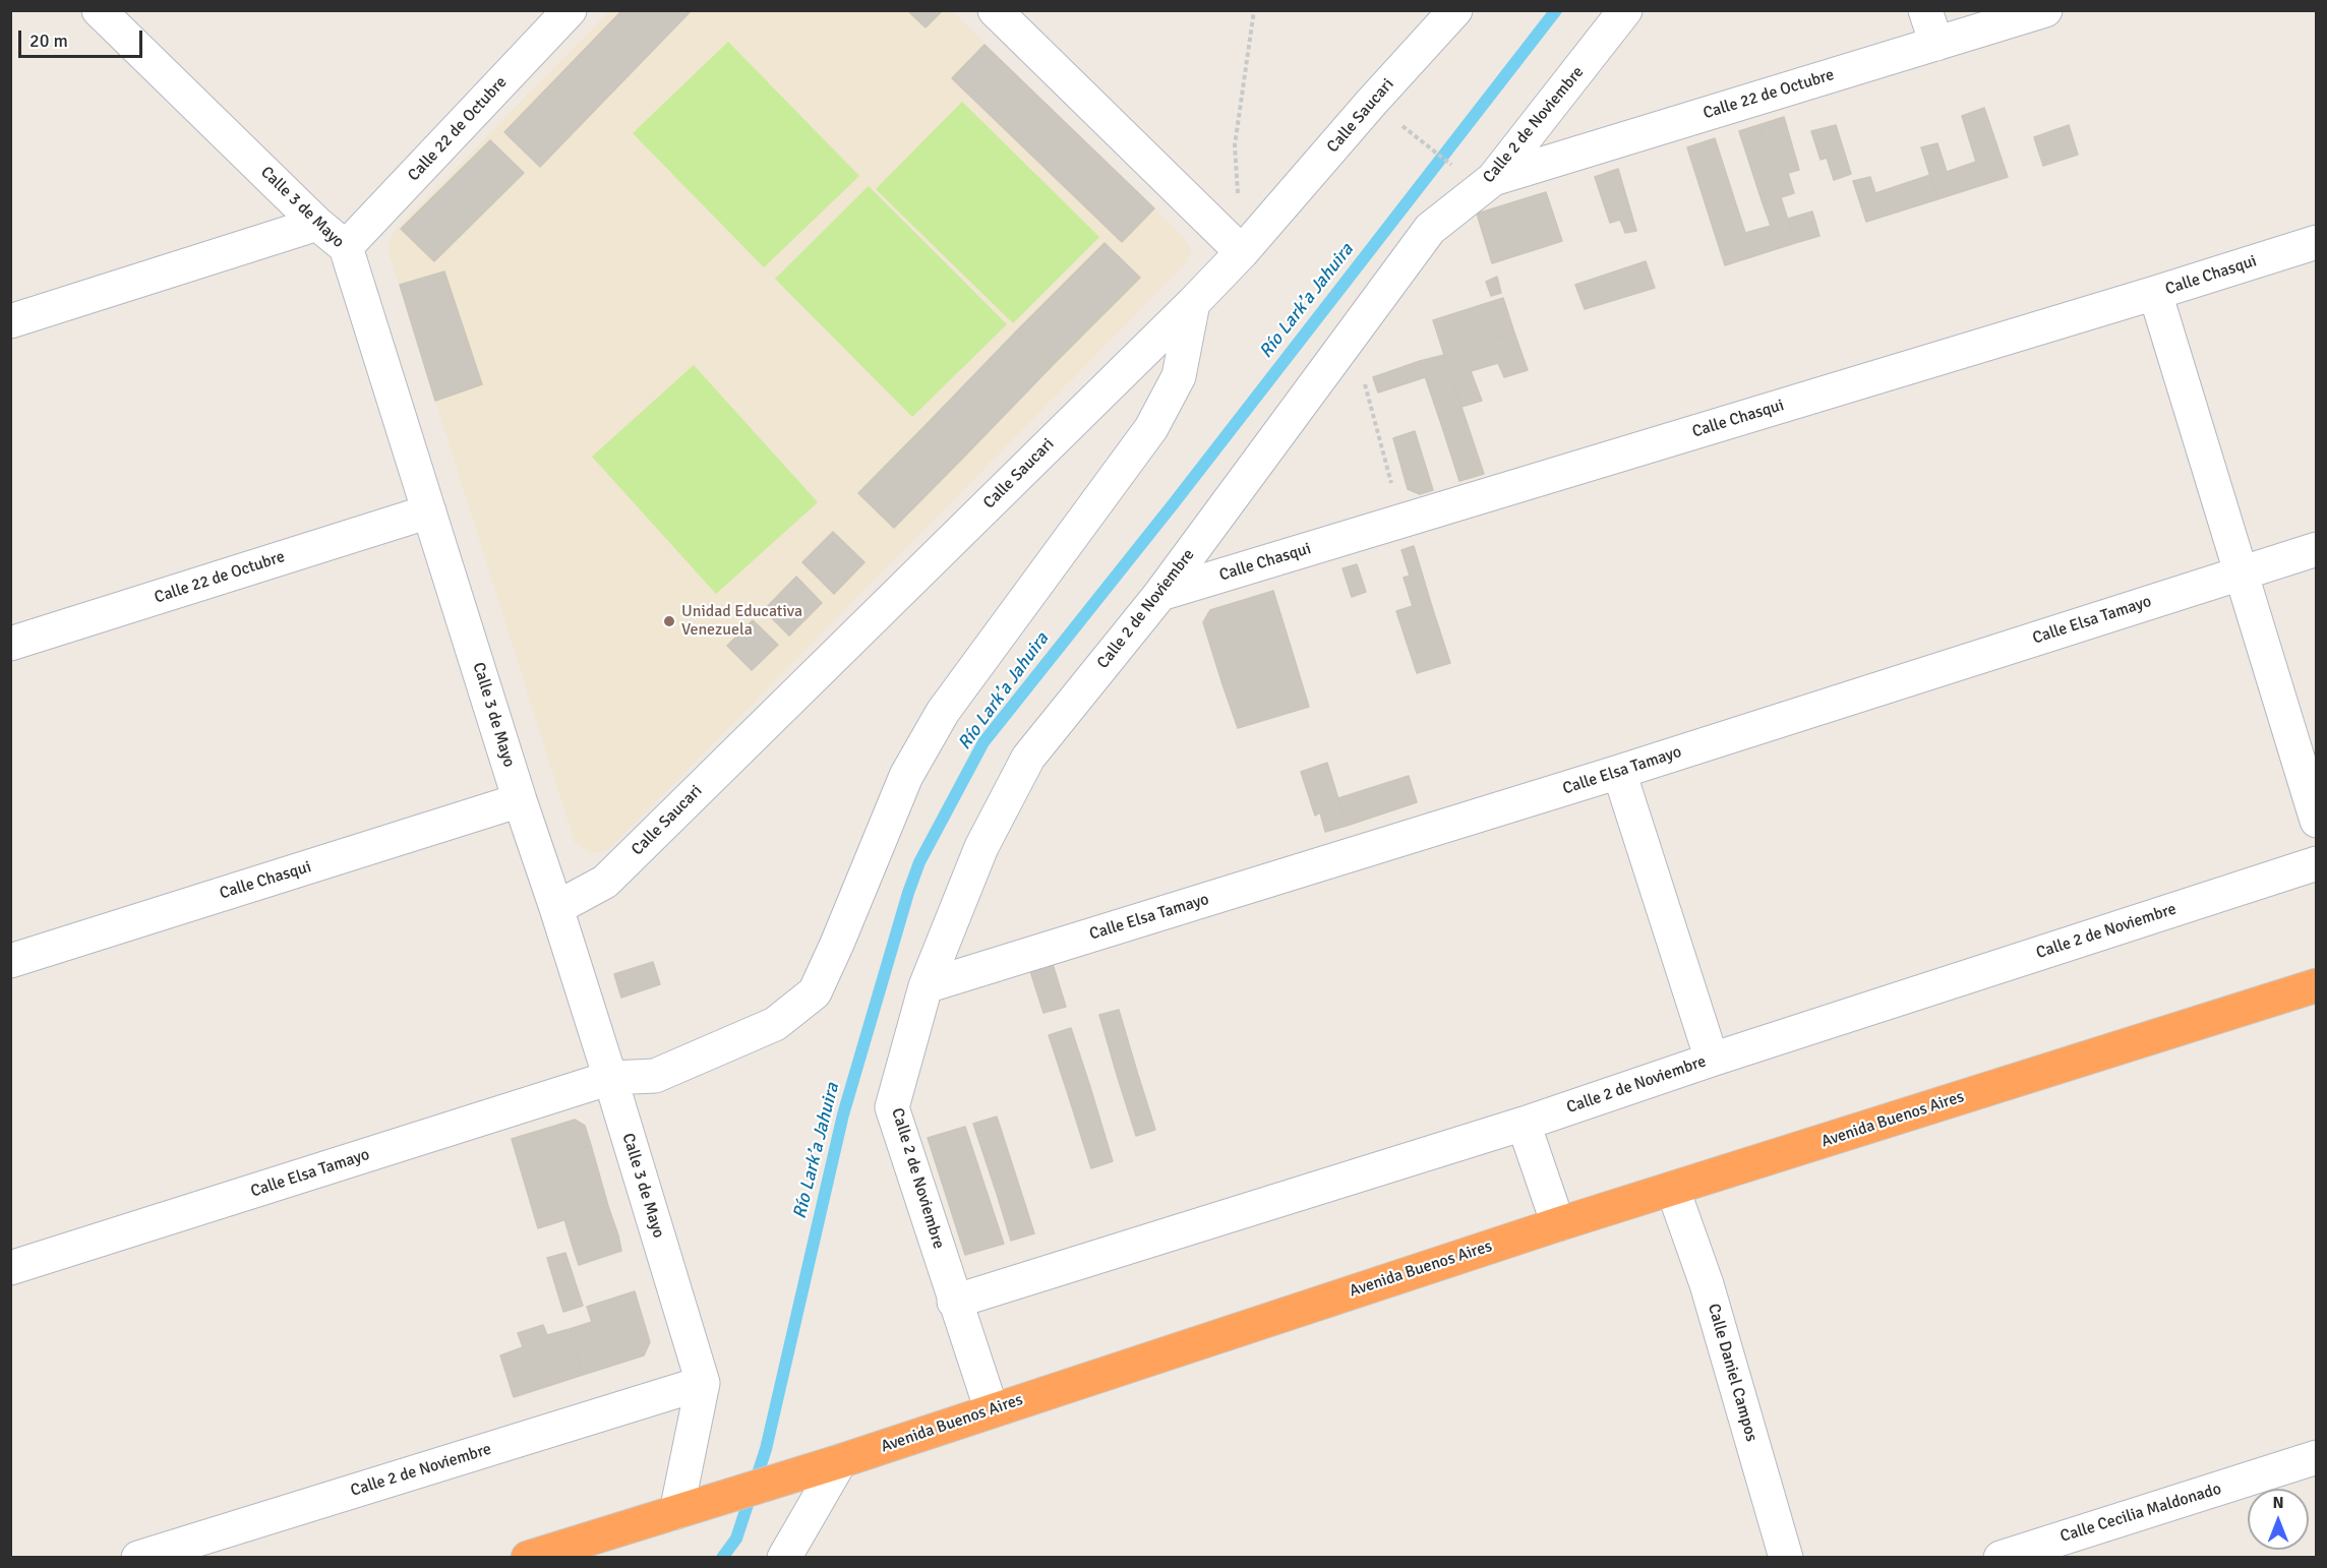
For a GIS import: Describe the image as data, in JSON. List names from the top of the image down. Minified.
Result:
{"streets":{"highway":["Avenida Buenos Aires"],"street":["Calle 22 de Octubre","Calle Saucari","Calle 2 de Noviembre","Calle 3 de Mayo","Calle Chasqui","Calle Elsa Tamayo","Calle Daniel Campos","Calle Cecilia Maldonado"]},"crossings":[["Calle 22 de Octubre","Calle 2 de Noviembre"],["Calle 22 de Octubre","Calle 3 de Mayo"],["Calle Saucari","Calle 3 de Mayo"],["Calle Saucari","Calle Elsa Tamayo"],["Calle 2 de Noviembre","Calle 3 de Mayo"],["Calle 2 de Noviembre","Calle Chasqui"],["Calle 2 de Noviembre","Calle Elsa Tamayo"],["Calle 2 de Noviembre","Avenida Buenos Aires"],["Calle 3 de Mayo","Calle Chasqui"],["Calle 3 de Mayo","Calle Elsa Tamayo"],["Calle 3 de Mayo","Avenida Buenos Aires"],["Avenida Buenos Aires","Calle Daniel Campos"]],"water":["Río Lark’a Jahuira"],"places":["Unidad Educativa Venezuela"],"scale_bar":"20 m","north":"top"}
